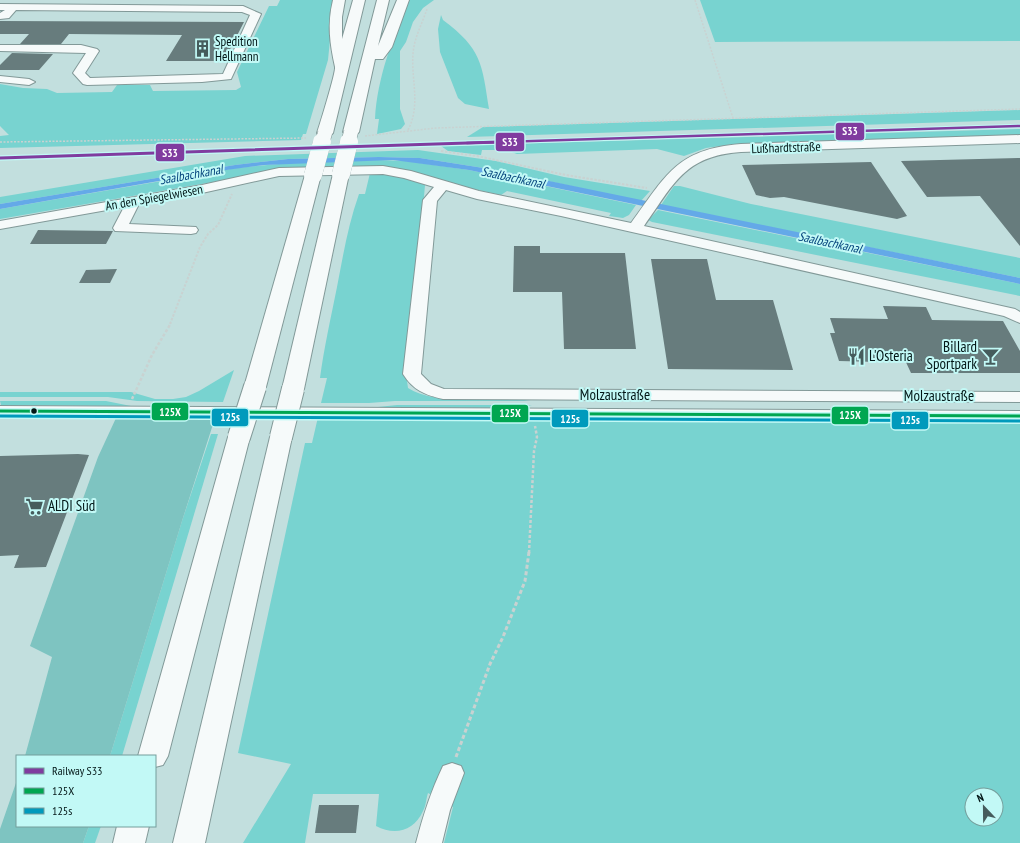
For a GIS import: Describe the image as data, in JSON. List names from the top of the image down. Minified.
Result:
{"streets":{"street":["Lußhardtstraße","An den Spiegelwiesen","Molzaustraße"]},"water":["Saalbachkanal"],"places":{"building":["Spedition Hellmann"],"restaurant":["L'Osteria"],"bar":["Billard Sportpark"],"supermarket":["ALDI Süd"]},"lines":["rail line S33","transit line 125X","transit line 125s"],"legend":["Railway S33","125X","125s"],"north":"top"}
